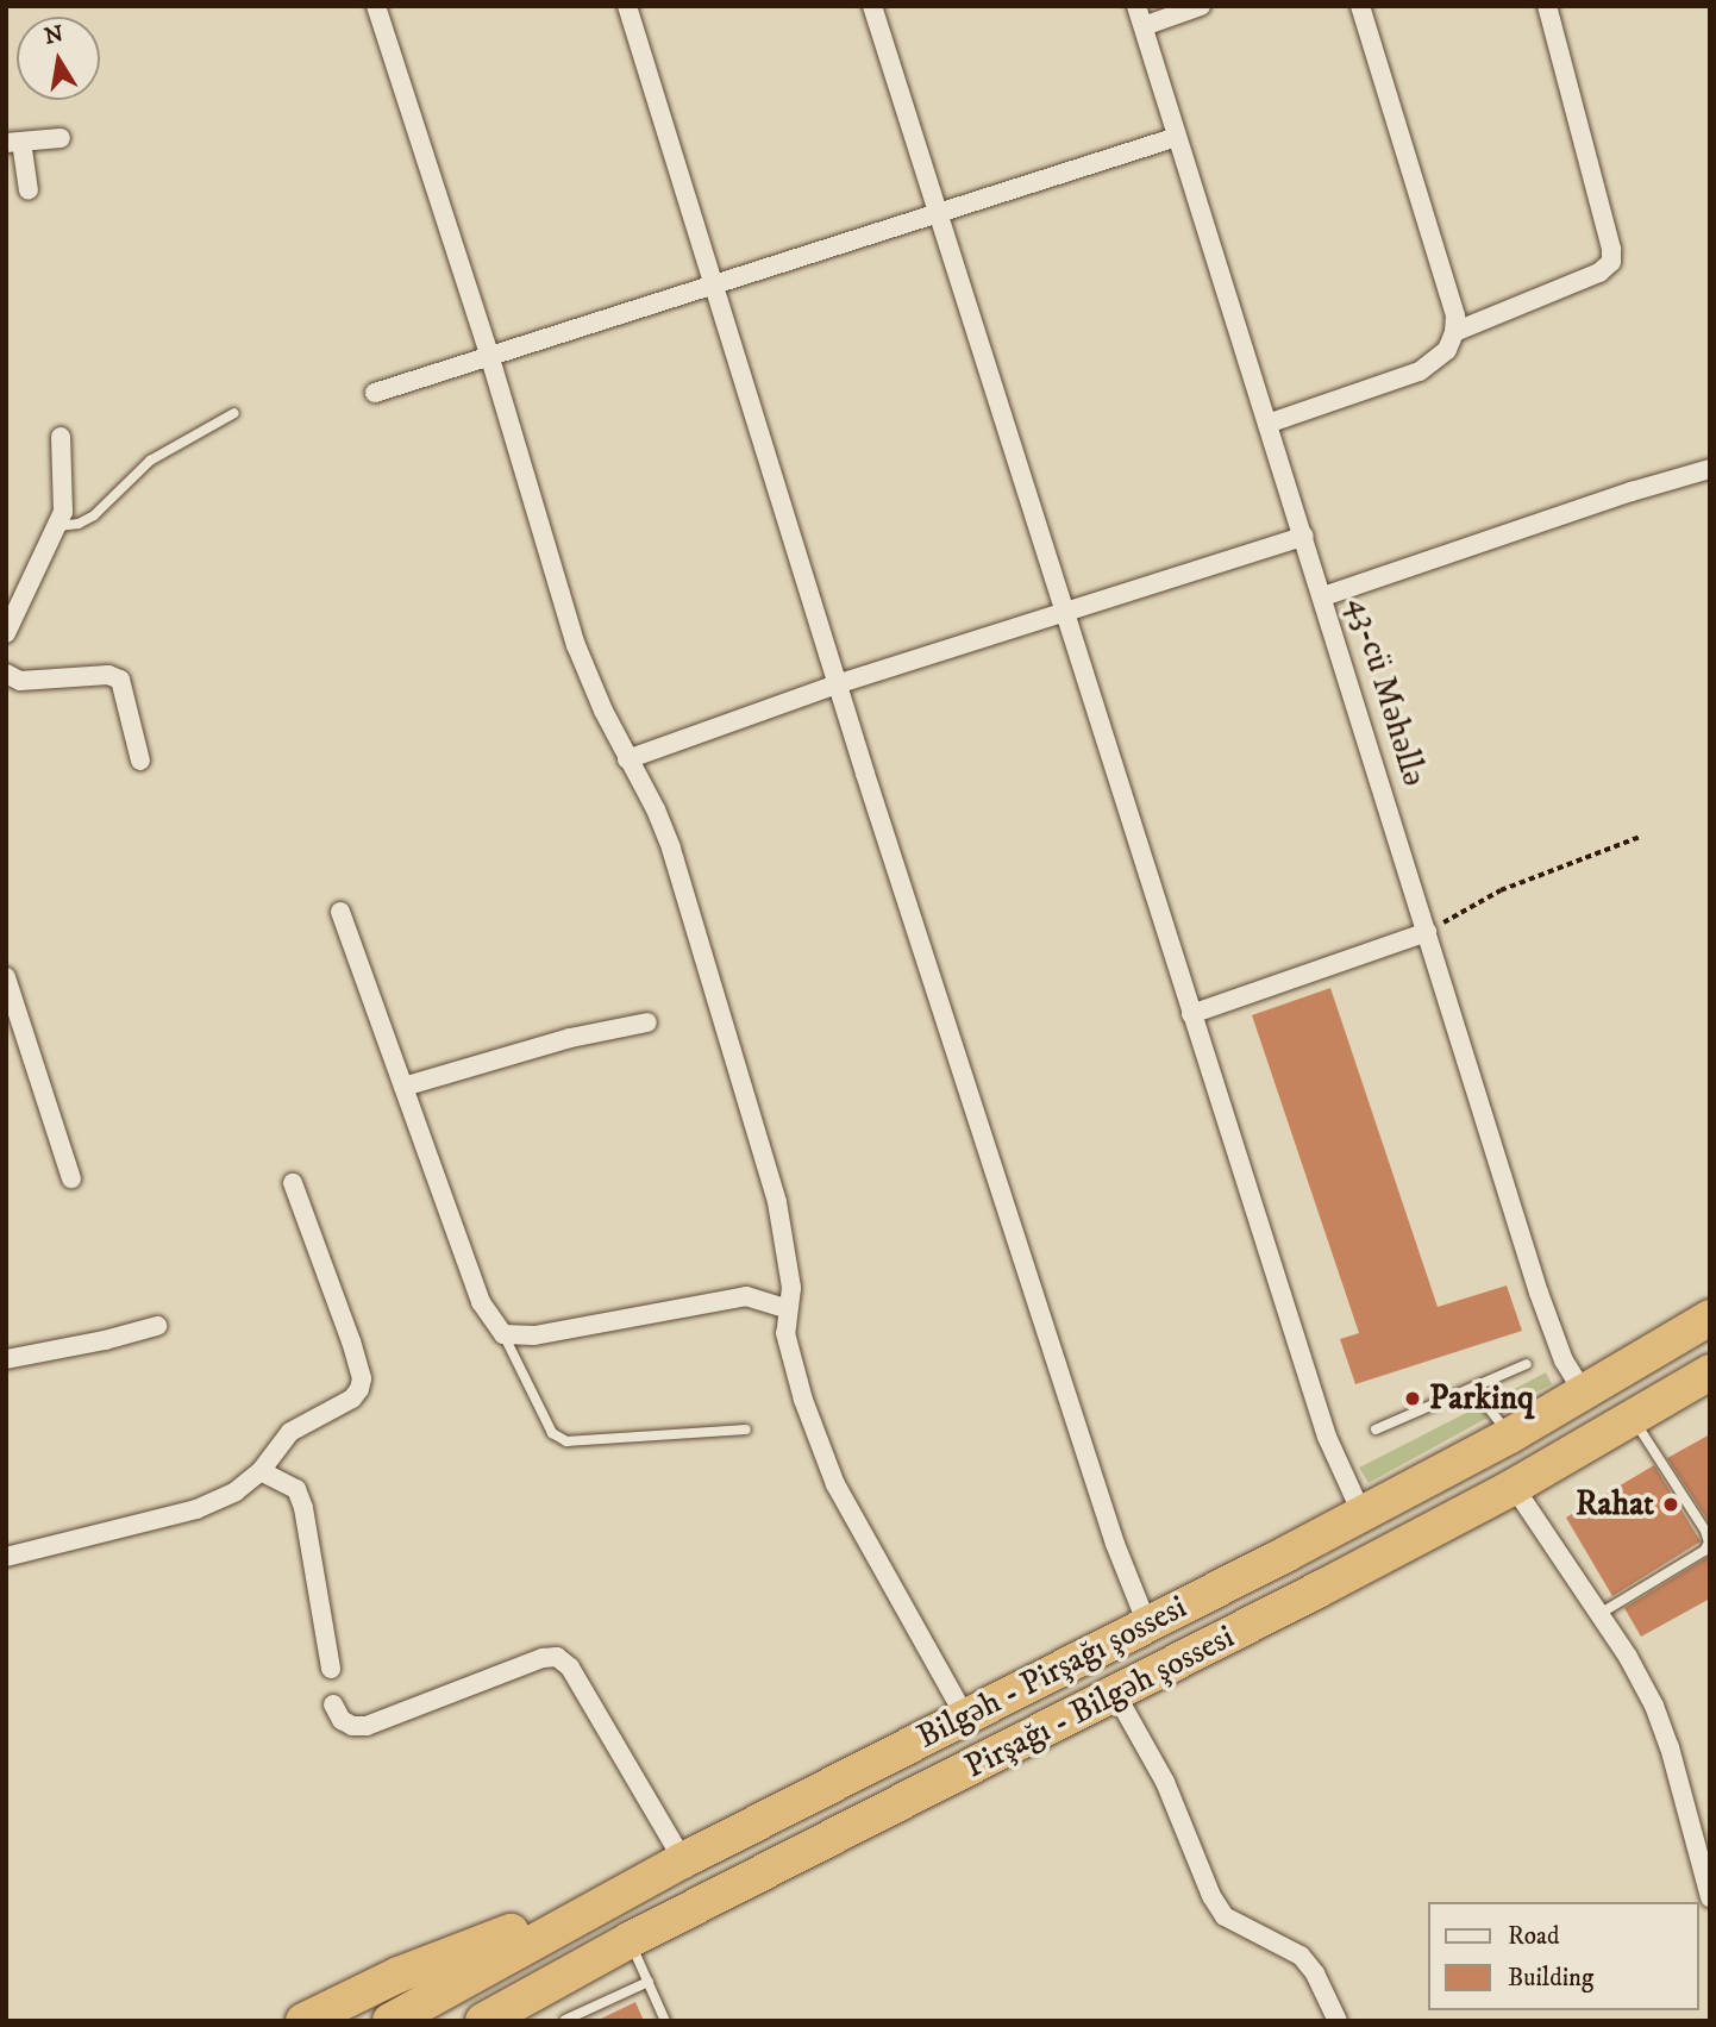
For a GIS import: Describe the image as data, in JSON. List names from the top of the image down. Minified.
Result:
{"streets":{"highway":["Bilgəh - Pirşağı şossesi","Pirşağı - Bilgəh şossesi"],"street":["43-cü Məhəllə"]},"crossings":[["43-cü Məhəllə","Bilgəh - Pirşağı şossesi"]],"places":["Parkinq","Rahat"],"legend":["Road","Building"],"north":"top"}
